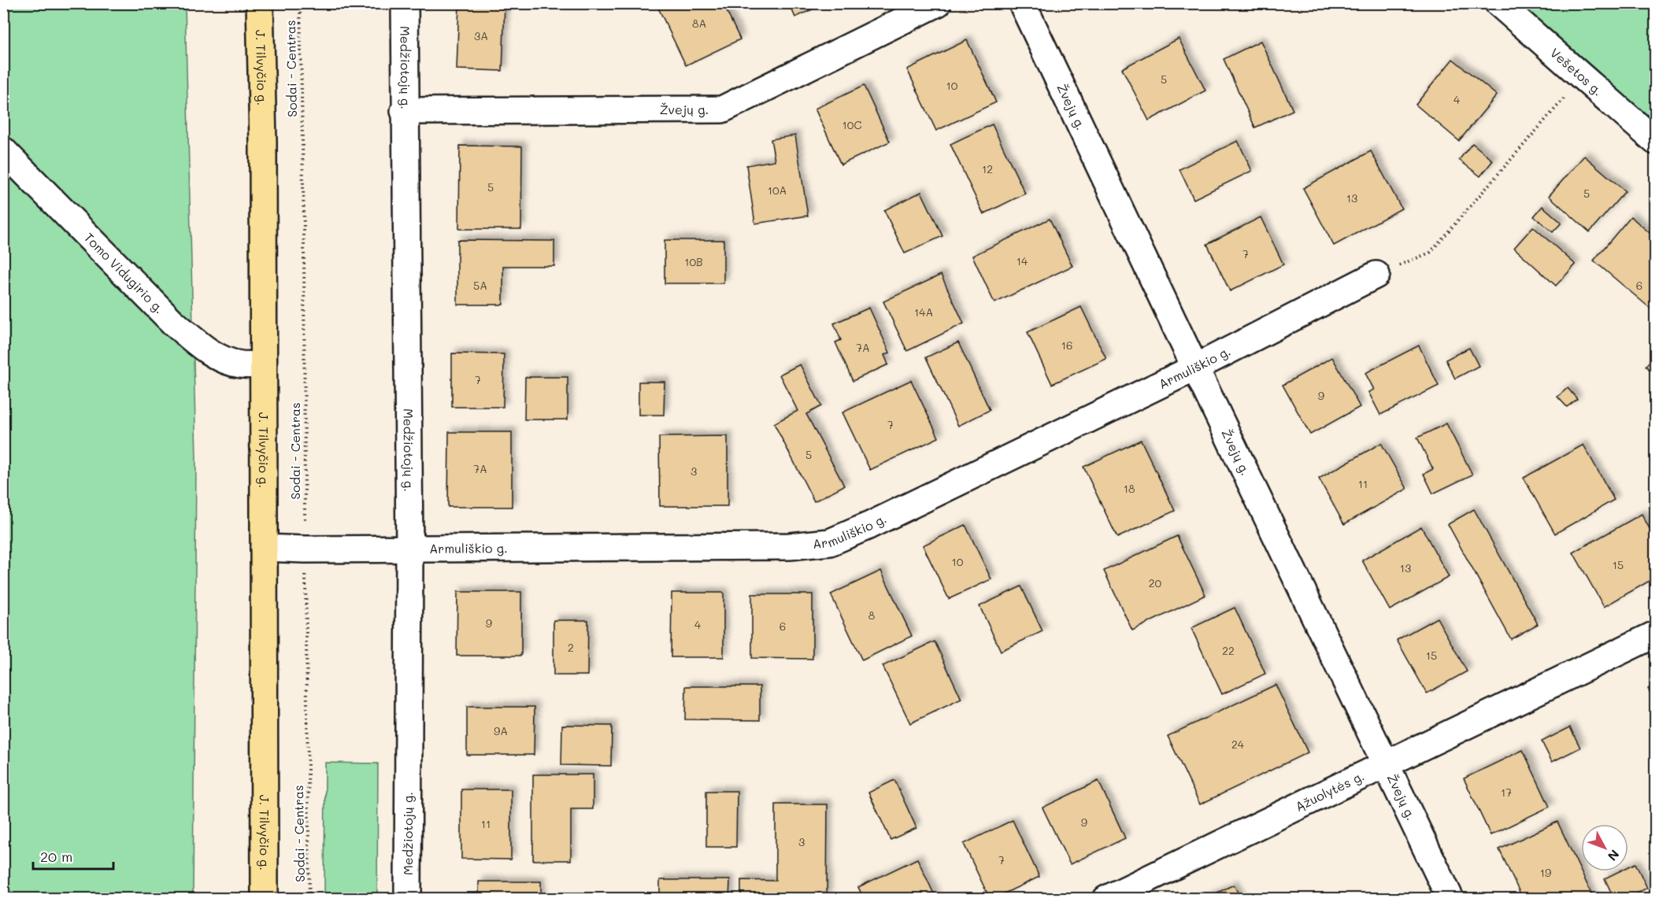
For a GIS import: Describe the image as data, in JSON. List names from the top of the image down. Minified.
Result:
{"streets":{"main road":["J. Tilvyčio g."],"street":["Medžiotojų g.","Vešetos g.","Žvejų g.","Tomo Vidugirio g.","Armuliškio g.","Ąžuolytės g."],"path":["Sodai - Centras"]},"crossings":[["J. Tilvyčio g.","Tomo Vidugirio g."],["J. Tilvyčio g.","Armuliškio g."],["Sodai - Centras","Armuliškio g."],["Medžiotojų g.","Žvejų g."],["Medžiotojų g.","Armuliškio g."],["Žvejų g.","Armuliškio g."],["Žvejų g.","Ąžuolytės g."]],"house_numbers":["8A","3A","5","10","4","10C","12","5","10A","5","13","7","14","10B","5A","6","14A","16","7A","7","9","7","5","7A","3","11","18","10","15","13","20","8","9","4","6","2","22","15","9A","24","17","9","11","3","7","19"],"scale_bar":"20 m","north":"bottom right"}
